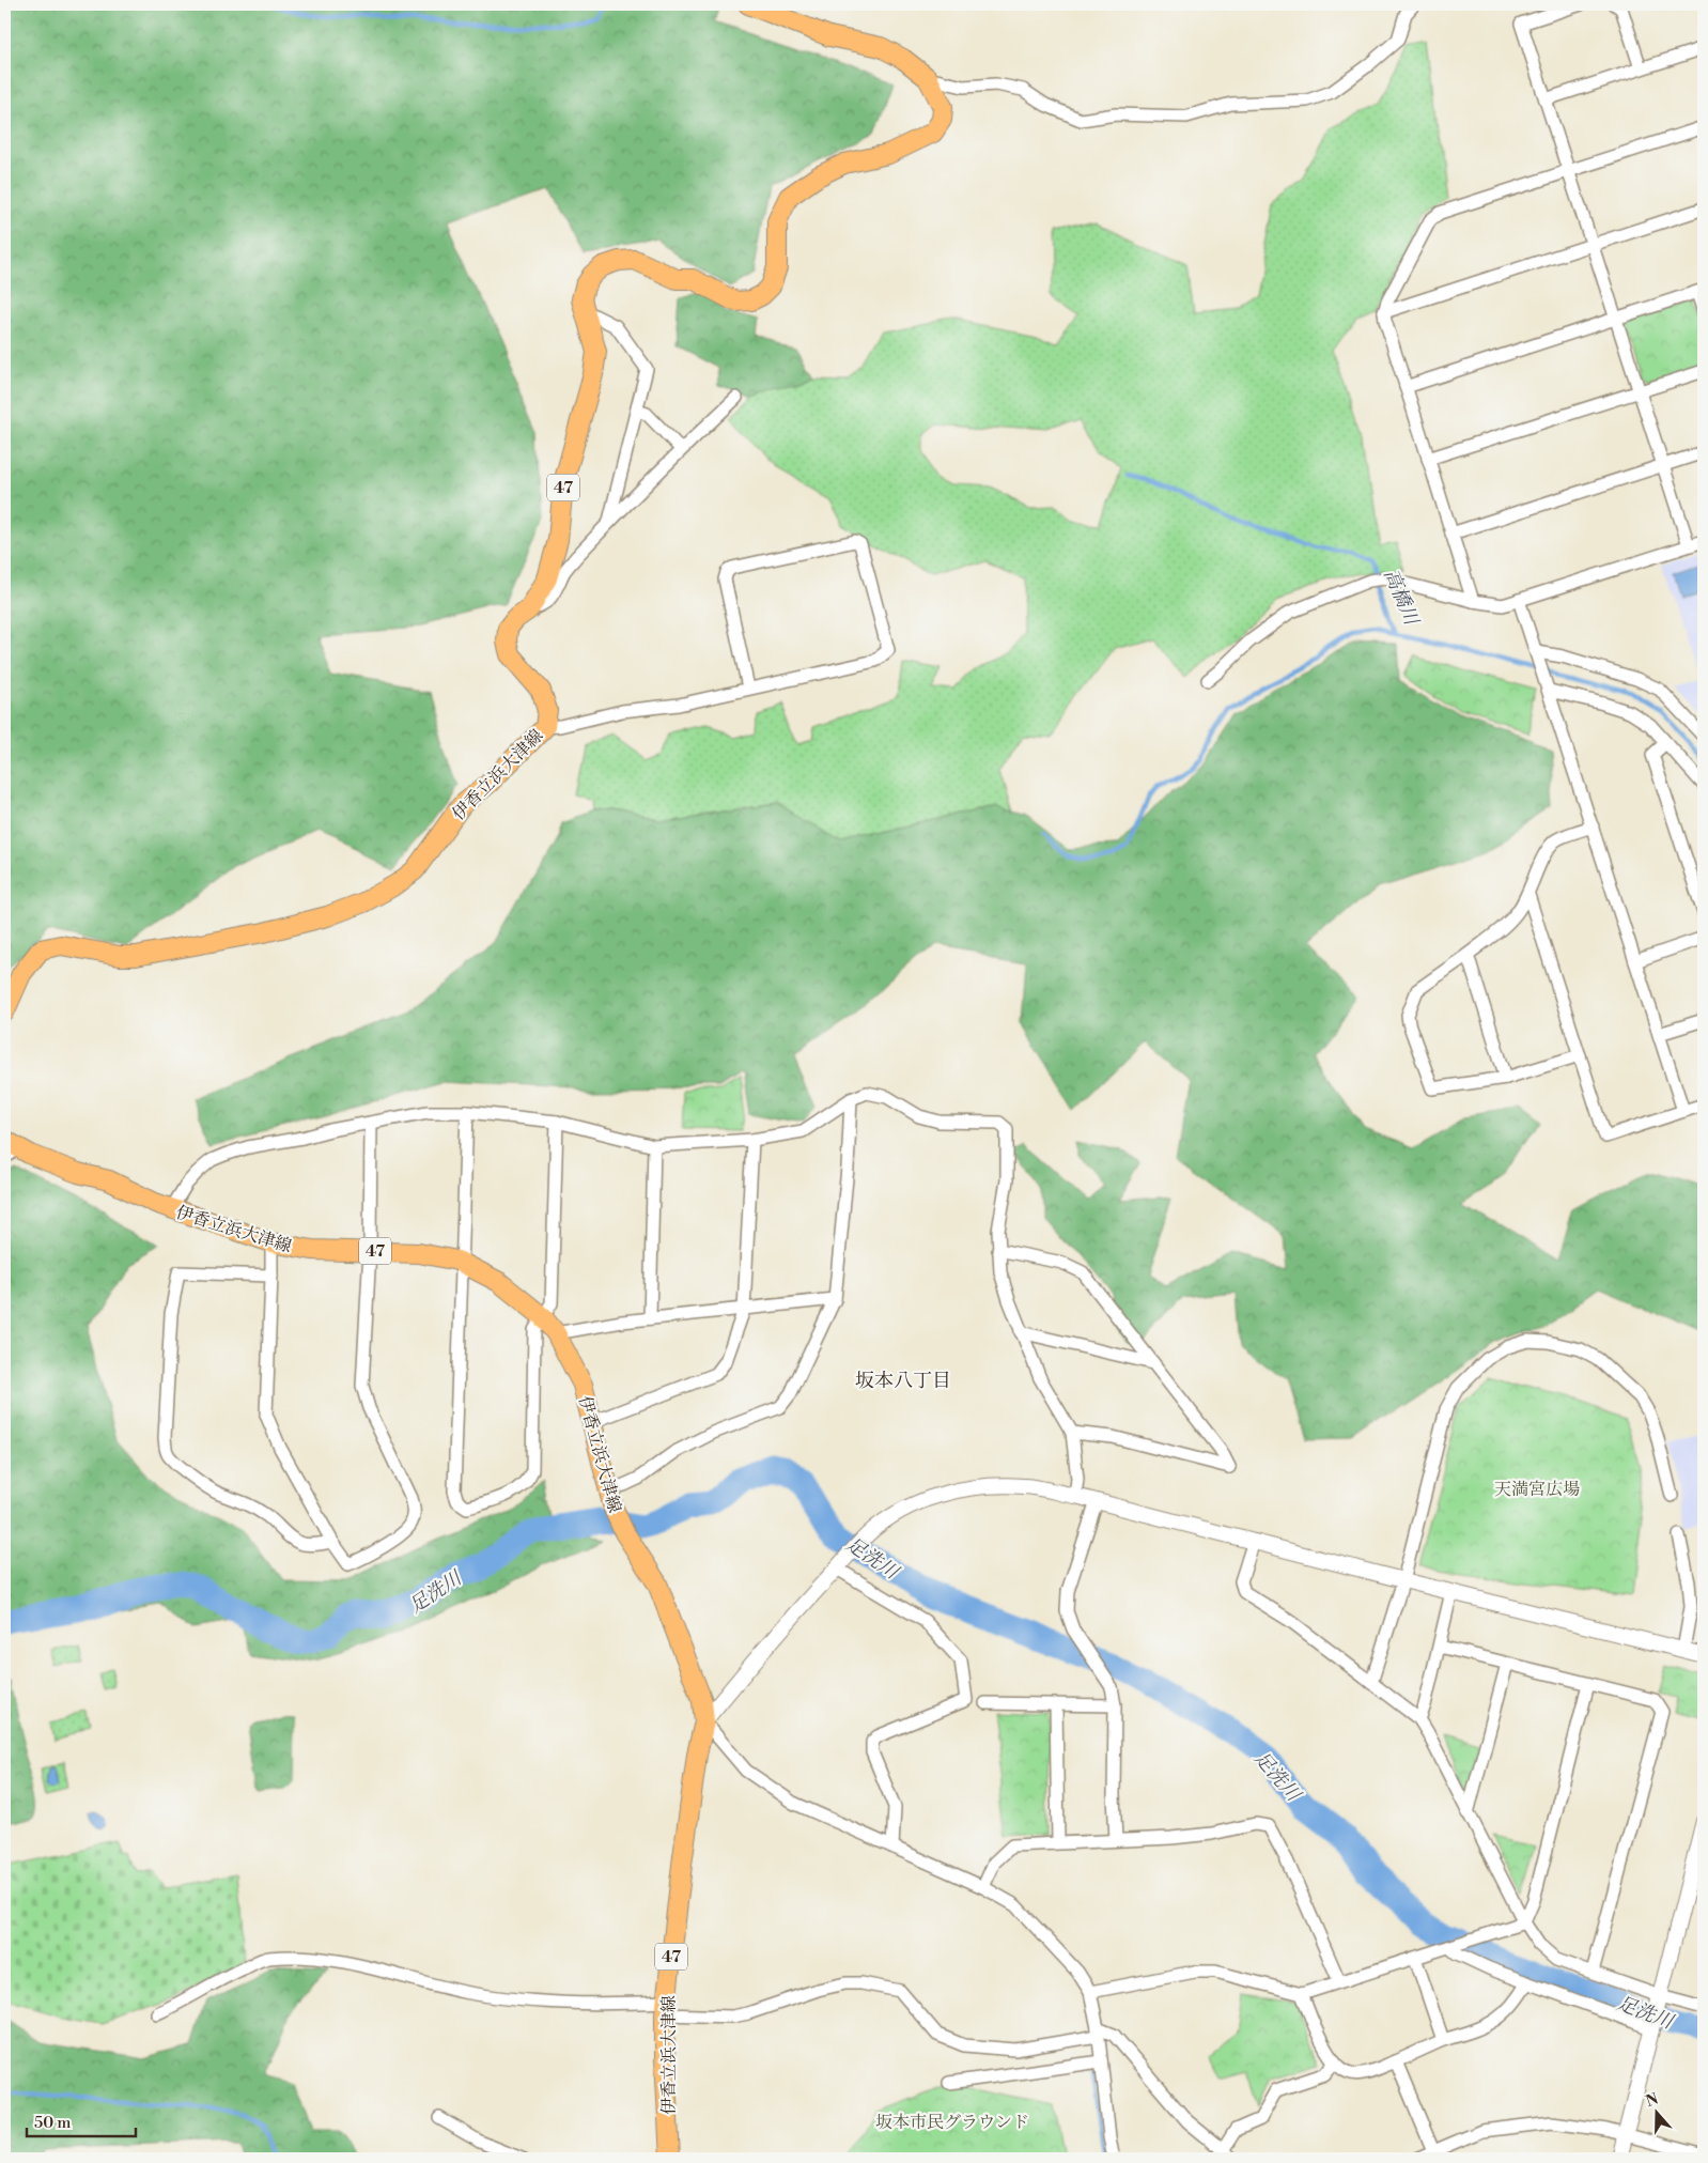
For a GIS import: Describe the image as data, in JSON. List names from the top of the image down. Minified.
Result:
{"streets":{"main road":["47","伊香立浜大津線"]},"districts":["坂本八丁目"],"water":["高橋川","足洗川"],"parks":["天満宮広場","坂本市民グラウンド"],"scale_bar":"50 m","north":"top"}
